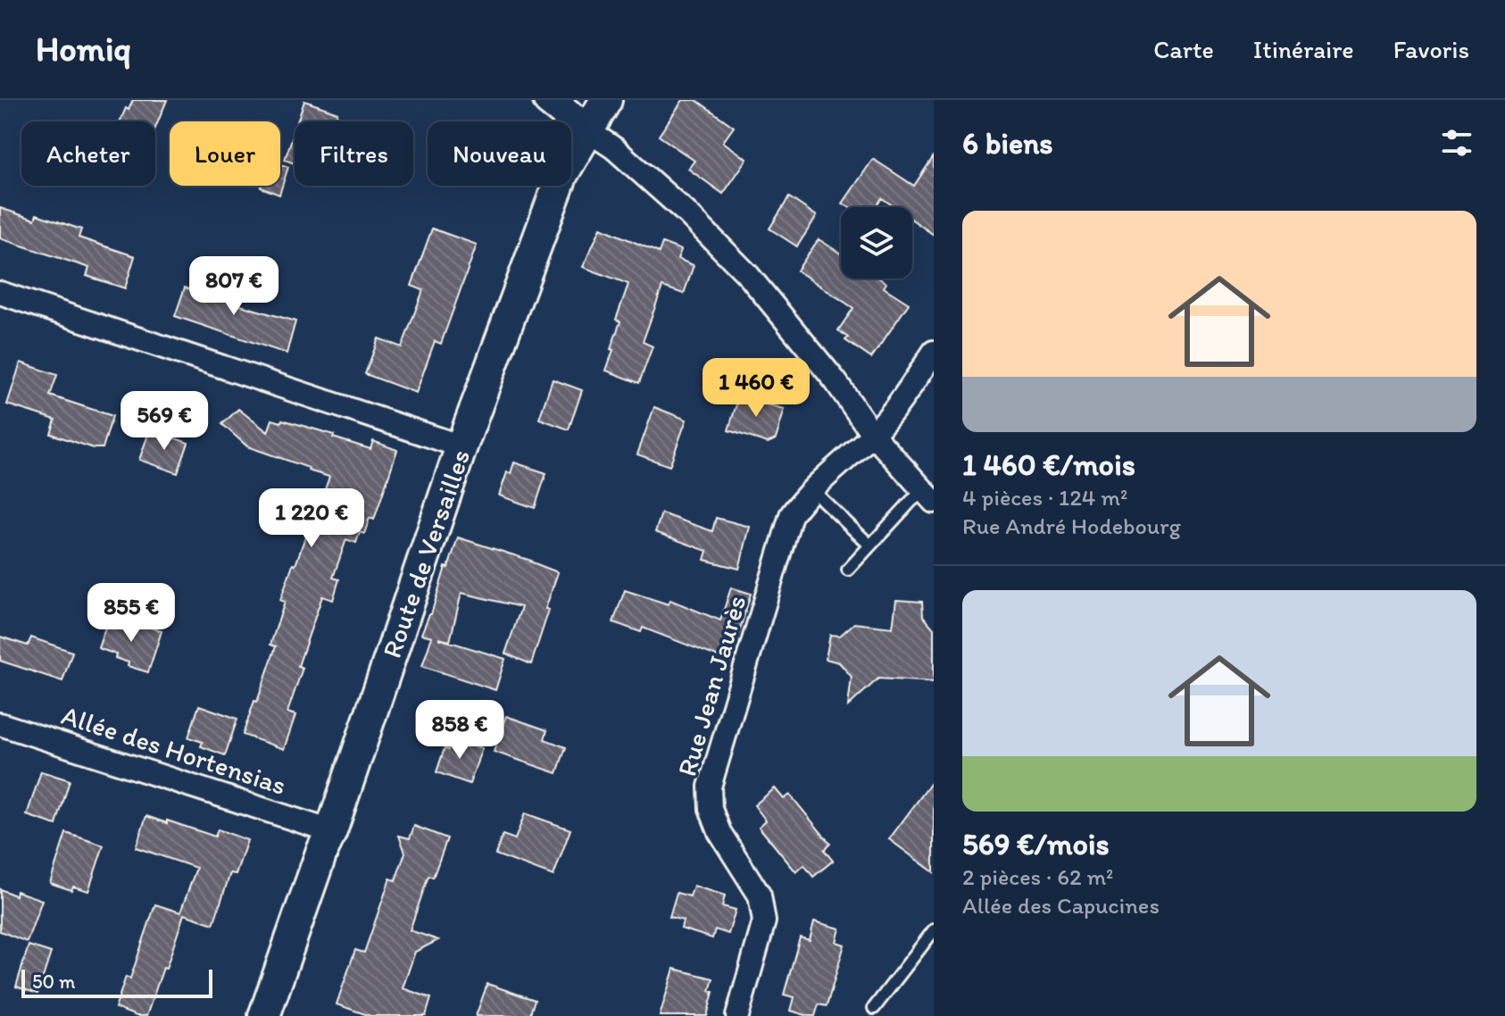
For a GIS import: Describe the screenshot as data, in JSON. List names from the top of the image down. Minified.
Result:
{"streets":{"main road":["Route de Versailles"],"street":["Rue Jean Jaurès","Allée des Hortensias"]},"crossings":[["Route de Versailles","Allée des Hortensias"]],"scale_bar":"50 m","page":{"header":"Homiq","nav":["Carte","Itinéraire","Favoris"],"heading":"6 biens","chip":["Acheter","Louer","Filtres","Nouveau"],"list":[{"name":"1 460 €/mois","note":"4 pièces · 124 m² · Rue André Hodebourg"},{"name":"569 €/mois","note":"2 pièces · 62 m² · Allée des Capucines"}],"price":["807 €","1 460 €","569 €","1 220 €","855 €","858 €"],"scale":"50 m"}}
